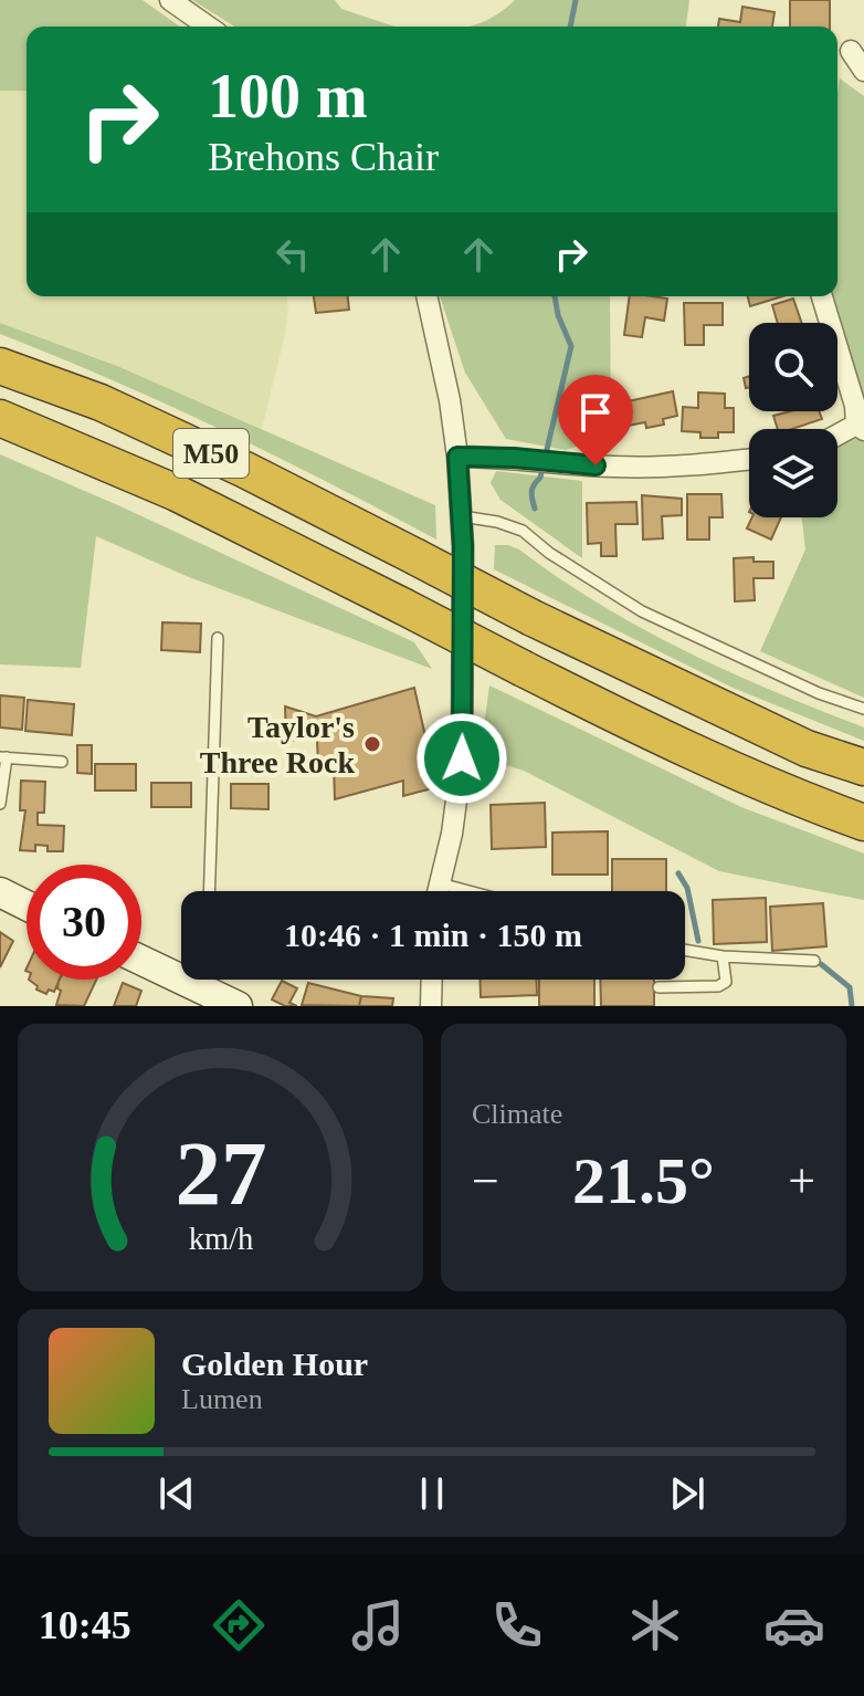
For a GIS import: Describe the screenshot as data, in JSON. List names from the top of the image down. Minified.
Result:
{"streets":{"highway":["M50"]},"places":["Taylor's Three Rock"],"page":{"turn":["100 m","Brehons Chair"],"limit":"30","trip":"10:46 · 1 min · 150 m","tile":"Climate","heat":["−","21.5°","+"],"song":["Golden Hour","Lumen"],"tabs":"10:45","gauge":["27","km/h"]}}
